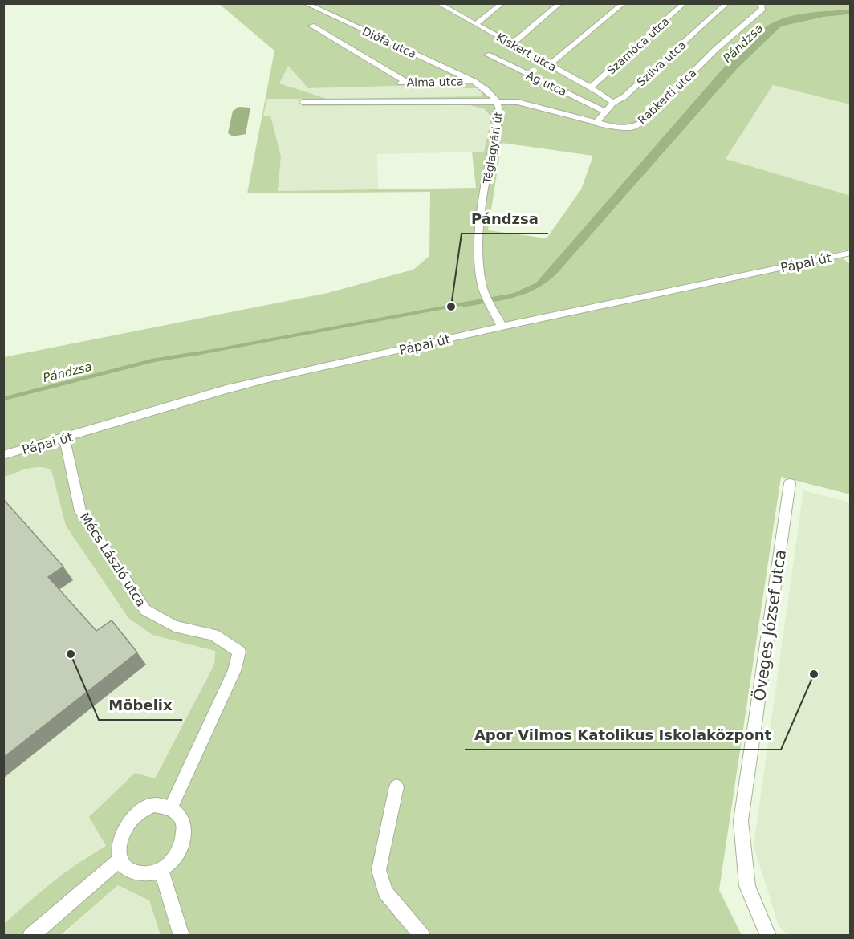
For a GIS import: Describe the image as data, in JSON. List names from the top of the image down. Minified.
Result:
{"streets":{"street":["Diófa utca","Szamóca utca","Kiskert utca","Szilva utca","Alma utca","Ág utca","Rabkerti utca","Téglagyári út","Pápai út","Mécs László utca","Öveges József utca"]},"crossings":[["Diófa utca","Alma utca"],["Szamóca utca","Kiskert utca"],["Kiskert utca","Szilva utca"],["Szilva utca","Ág utca"],["Szilva utca","Rabkerti utca"],["Rabkerti utca","Téglagyári út"],["Téglagyári út","Pápai út"],["Pápai út","Mécs László utca"]],"water":["Pándzsa"],"places":["Pándzsa","Möbelix","Apor Vilmos Katolikus Iskolaközpont"]}
